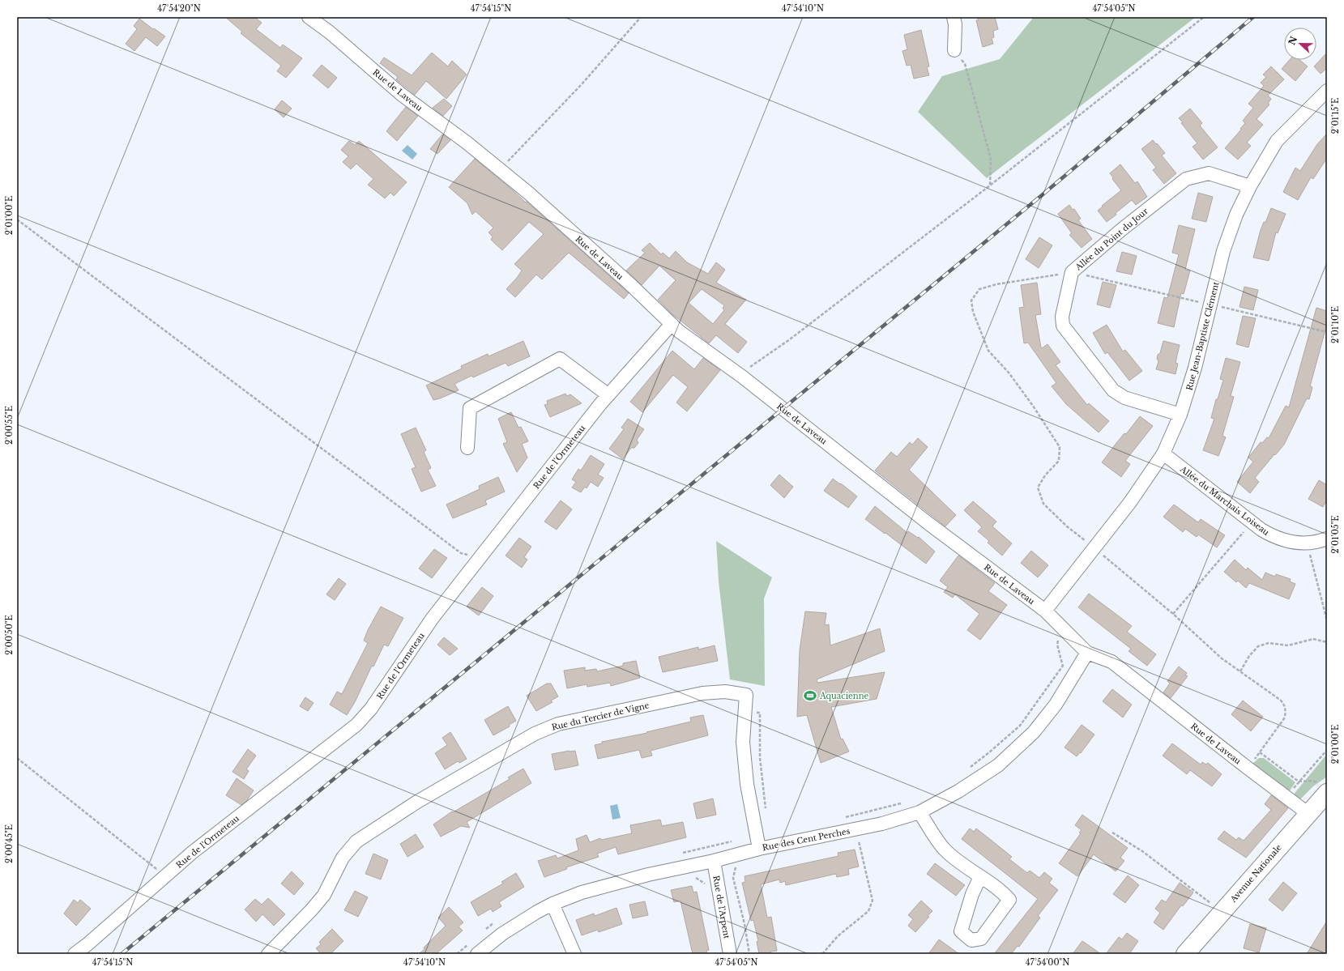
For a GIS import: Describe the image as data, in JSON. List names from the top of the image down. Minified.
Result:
{"streets":{"main road":["Avenue Nationale"],"street":["Rue de Laveau","Allée du Point du Jour","Rue Jean-Baptiste Clément","Rue de l'Ormeteau","Allée du Marchais Loiseau","Rue du Tercier de Vigne","Rue des Cent Perches","Rue de l'Arpent"]},"crossings":[["Rue de Laveau","Rue Jean-Baptiste Clément"],["Rue de Laveau","Rue de l'Ormeteau"],["Rue de Laveau","Rue des Cent Perches"],["Rue de Laveau","Avenue Nationale"],["Allée du Point du Jour","Rue Jean-Baptiste Clément"],["Rue Jean-Baptiste Clément","Allée du Marchais Loiseau"],["Rue du Tercier de Vigne","Rue des Cent Perches"],["Rue des Cent Perches","Rue de l'Arpent"]],"places":{"sports":["Aquacienne"]},"north":"left","coordinates":["47°54'20\"N","47°54'15\"N","47°54'10\"N","47°54'05\"N","2°01'15\"E","2°01'00\"E","2°01'10\"E","2°00'55\"E","2°01'05\"E","2°00'50\"E","2°00'45\"E","47°54'00\"N"]}
